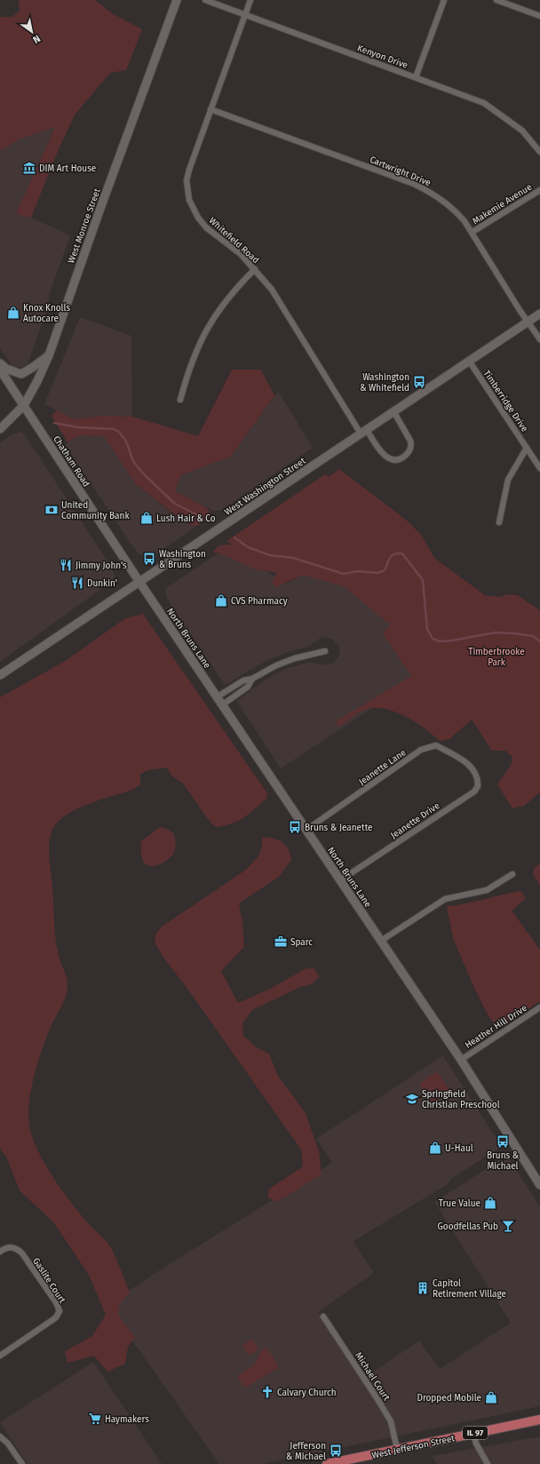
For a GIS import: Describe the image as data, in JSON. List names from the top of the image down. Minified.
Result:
{"streets":{"main road":["IL 97","West Jefferson Street"],"street":["Kenyon Drive","Cartwright Drive","Makemie Avenue","West Monroe Street","Whitefield Road","Timberridge Drive","Chatham Road","West Washington Street","North Bruns Lane","Jeanette Lane","Jeanette Drive","Heather Hill Drive","Gaslite Court","Michael Court"]},"crossings":[["Kenyon Drive","Whitefield Road"],["Cartwright Drive","Makemie Avenue"],["Cartwright Drive","Whitefield Road"],["Cartwright Drive","West Washington Street"],["West Monroe Street","Chatham Road"],["Whitefield Road","West Washington Street"],["Timberridge Drive","West Washington Street"],["Chatham Road","West Washington Street"],["Chatham Road","North Bruns Lane"],["West Washington Street","North Bruns Lane"],["North Bruns Lane","Jeanette Lane"],["North Bruns Lane","Jeanette Drive"],["North Bruns Lane","Heather Hill Drive"],["Jeanette Lane","Jeanette Drive"],["Michael Court","West Jefferson Street"]],"parks":["Timberbrooke Park"],"places":{"museum":["DIM Art House"],"shop":["Knox Knolls Autocare","Lush Hair & Co","CVS Pharmacy","U-Haul","True Value","Dropped Mobile"],"bus stop":["Washington & Whitefield","Washington & Bruns","Bruns & Jeanette","Bruns & Michael","Jefferson & Michael"],"bank":["United Community Bank"],"restaurant":["Jimmy John's","Dunkin'"],"office":["Sparc"],"school or university":["Springfield Christian Preschool"],"bar":["Goodfellas Pub"],"building":["Capitol Retirement Village"],"church":["Calvary Church"],"supermarket":["Haymakers"]},"north":"bottom right"}
